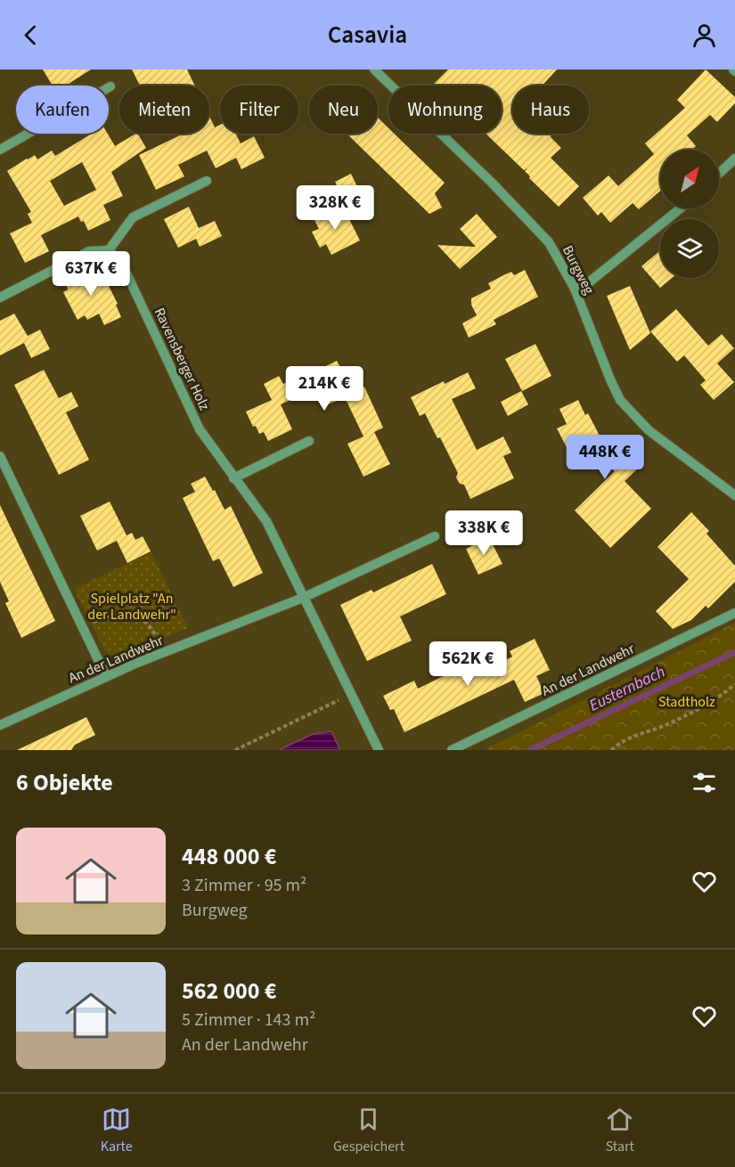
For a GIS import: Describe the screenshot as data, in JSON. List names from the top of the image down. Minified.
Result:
{"streets":{"street":["Burgweg","Ravensberger Holz","An der Landwehr"]},"crossings":[["Ravensberger Holz","An der Landwehr"]],"water":["Eusternbach"],"parks":["Spielplatz \"An der Landwehr\"","Stadtholz"],"north":"top right","page":{"header":"Casavia","chip":["Kaufen","Mieten","Filter","Neu","Wohnung","Haus"],"price":["328K €","637K €","214K €","448K €","338K €","562K €"],"heading":"6 Objekte","list":[{"name":"448 000 €","note":"3 Zimmer · 95 m² · Burgweg"},{"name":"562 000 €","note":"5 Zimmer · 143 m² · An der Landwehr"}],"tabs":["Karte","Gespeichert","Start"]}}
